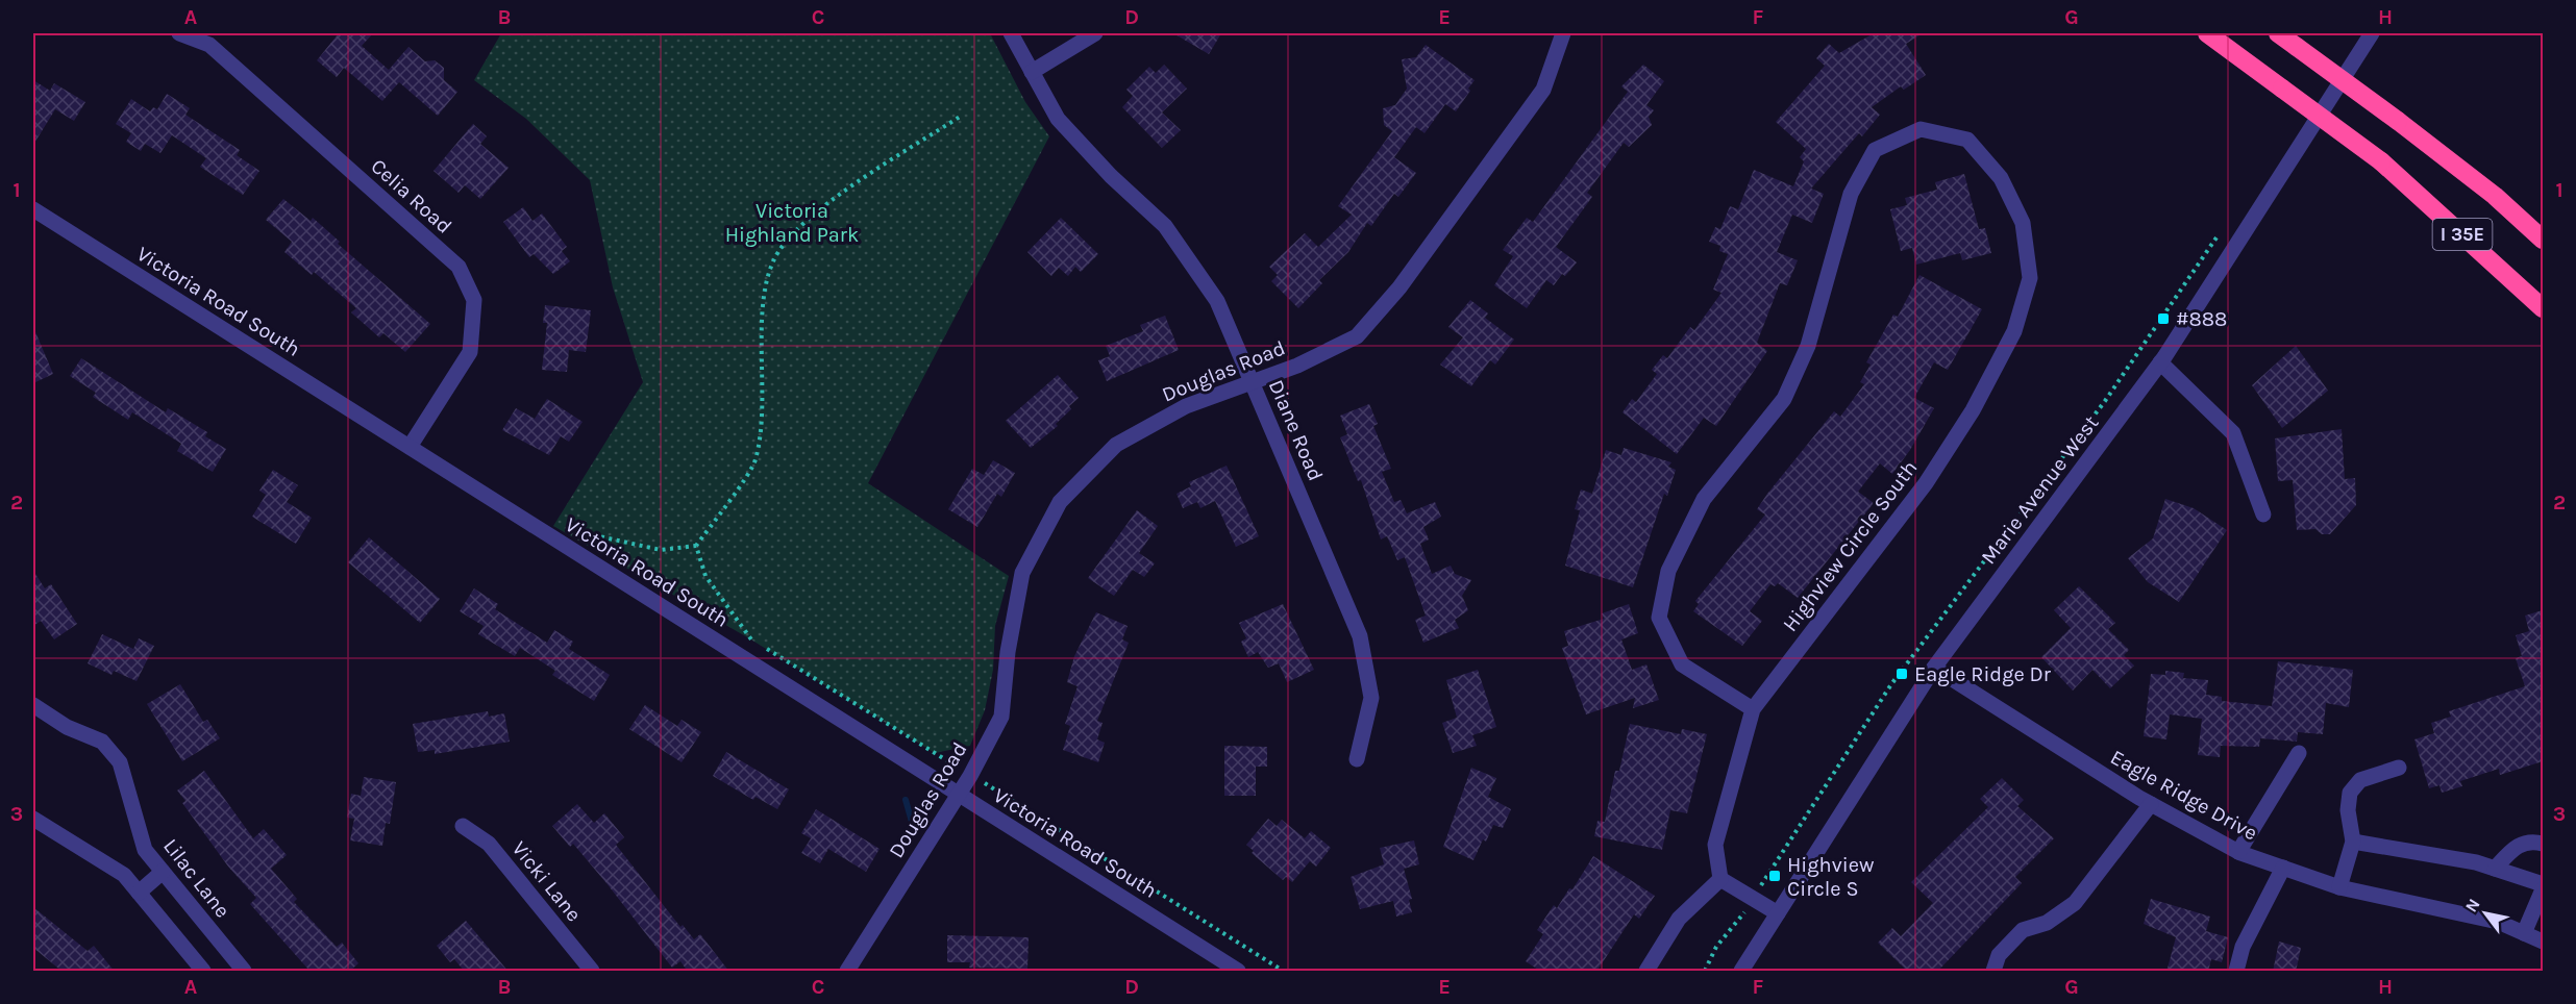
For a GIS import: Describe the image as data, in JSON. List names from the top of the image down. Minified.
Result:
{"streets":{"highway":["I 35E"],"street":["Celia Road","Victoria Road South","Douglas Road","Diane Road","Marie Avenue West","Highview Circle South","Eagle Ridge Drive","Lilac Lane","Vicki Lane"]},"crossings":[["Celia Road","Victoria Road South"],["Victoria Road South","Douglas Road"],["Douglas Road","Diane Road"],["Marie Avenue West","Eagle Ridge Drive"]],"parks":["Victoria Highland Park"],"places":{"transit":["#888","Eagle Ridge Dr","Highview Circle S"]},"north":"top left","grid":{"columns":["A","B","C","D","E","F","G","H"],"rows":["1","2","3"]}}
